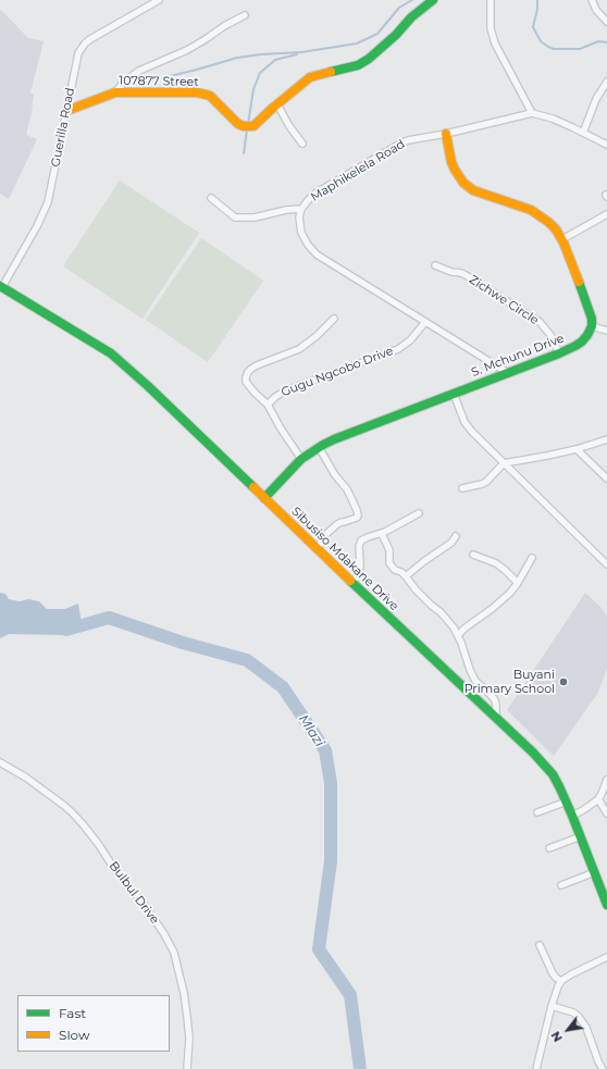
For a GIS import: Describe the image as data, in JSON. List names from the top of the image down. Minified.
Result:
{"streets":{"street":["107877 Street","Guerilla Road","Maphikelela Road","Zichwe Circle","S. Mchunu Drive","Gugu Ngcobo Drive","Sibusiso Mdakane Drive","Bulbul Drive"]},"crossings":[["107877 Street","Guerilla Road"],["Guerilla Road","Sibusiso Mdakane Drive"],["Maphikelela Road","S. Mchunu Drive"],["Maphikelela Road","Gugu Ngcobo Drive"],["Zichwe Circle","S. Mchunu Drive"],["S. Mchunu Drive","Gugu Ngcobo Drive"],["S. Mchunu Drive","Sibusiso Mdakane Drive"]],"water":["Mlazi"],"places":["Buyani Primary School"],"legend":["Fast","Slow"],"north":"bottom left"}
